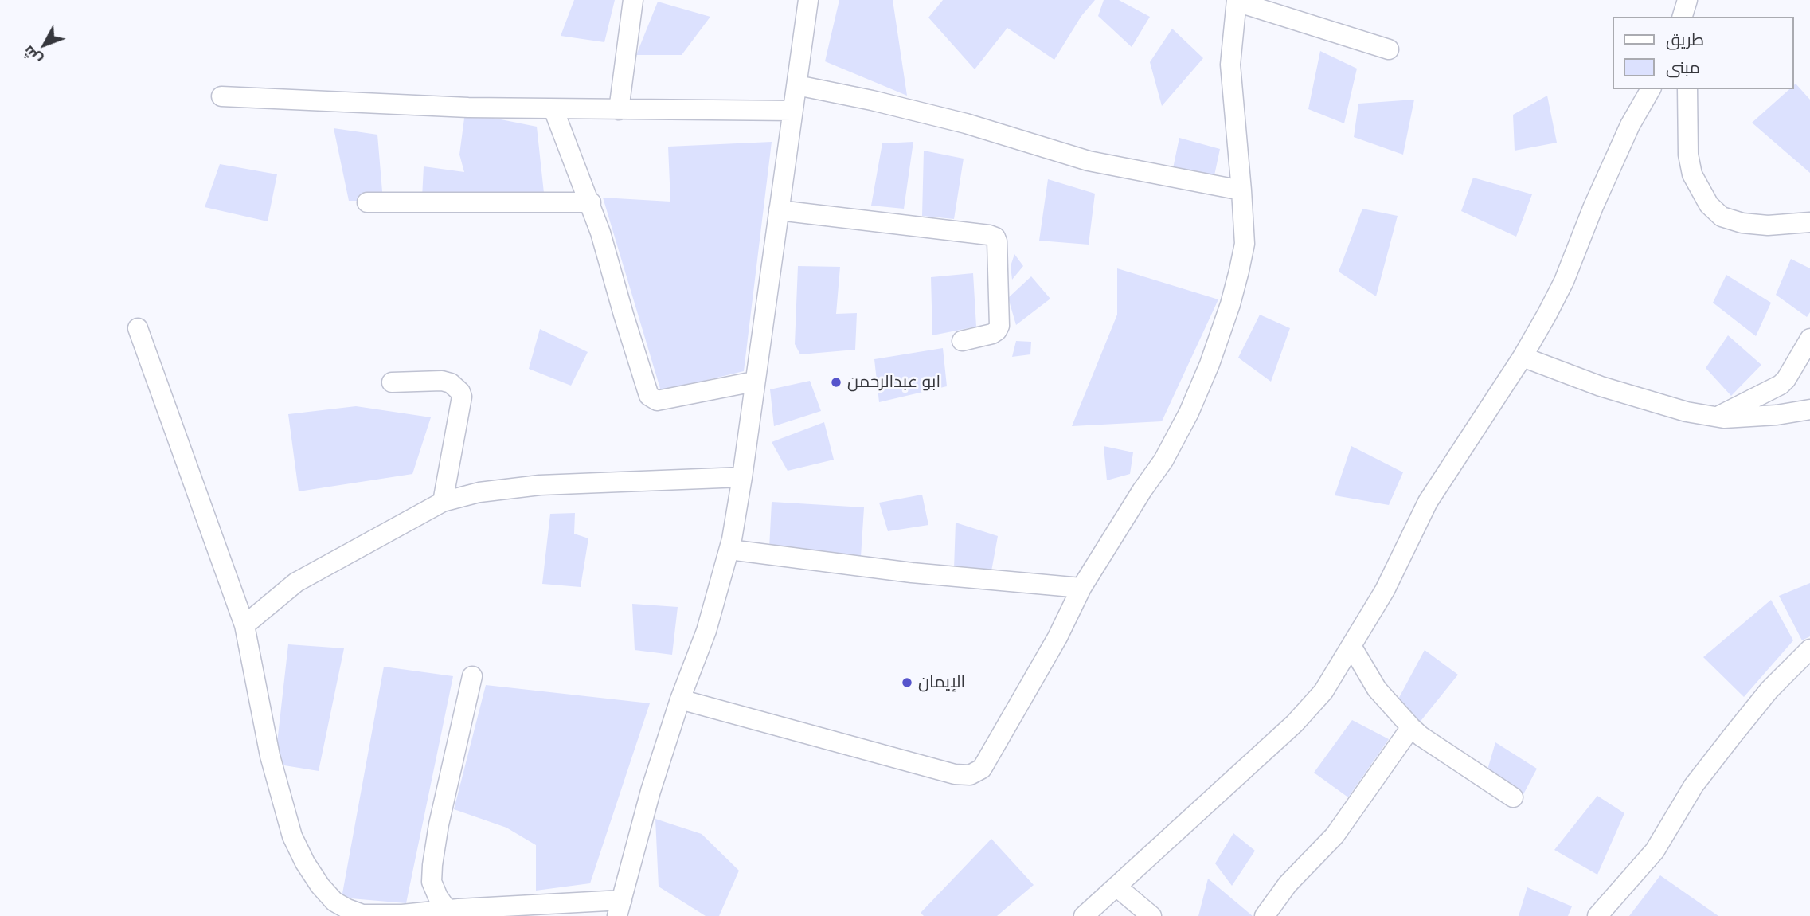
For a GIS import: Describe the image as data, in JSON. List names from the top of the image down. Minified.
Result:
{"places":["ابو عبدالرحمن","الإيمان"],"legend":["طريق","مبنى"],"north":"bottom left"}
